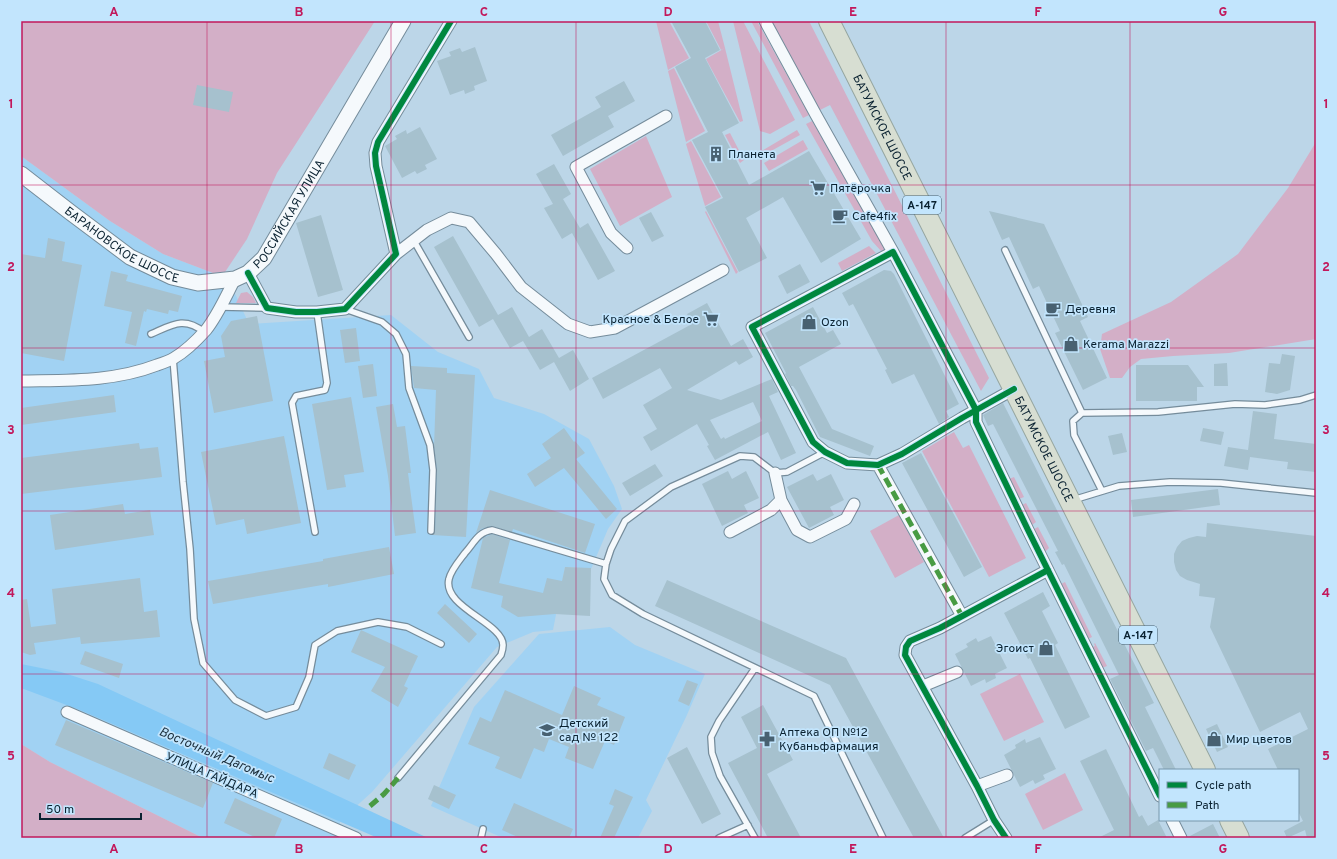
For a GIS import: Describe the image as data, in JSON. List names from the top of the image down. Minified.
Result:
{"streets":{"highway":["БАТУМСКОЕ ШОССЕ","А-147"],"main road":["РОССИЙСКАЯ УЛИЦА","БАРАНОВСКОЕ ШОССЕ"],"street":["УЛИЦА ГАЙДАРА"]},"crossings":[["РОССИЙСКАЯ УЛИЦА","БАРАНОВСКОЕ ШОССЕ"]],"water":["Восточный Дагомыс"],"places":{"building":["Планета"],"supermarket":["Пятёрочка","Красное & Белое"],"cafe":["Cafe4fix","Деревня"],"shop":["Ozon","Kerama Marazzi","Эгоист","Мир цветов"],"school or university":["Детский сад № 122"],"pharmacy":["Аптека ОП №12 Кубаньфармация"]},"legend":["Cycle path","Path"],"scale_bar":"50 m","grid":{"columns":["A","B","C","D","E","F","G"],"rows":["1","2","3","4","5"]}}
